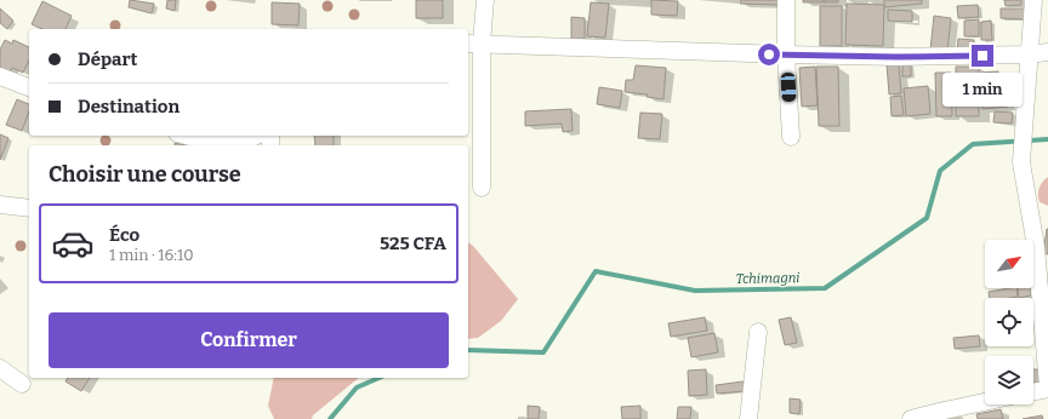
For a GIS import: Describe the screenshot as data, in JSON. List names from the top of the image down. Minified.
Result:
{"water":["Tchimagni"],"north":"top right","page":{"banner":["Départ","Destination"],"bubble":"1 min","heading":"Choisir une course","list":[{"name":"Éco","note":"1 min · 16:10","value":"525 CFA"}],"buttons":"Confirmer"}}
